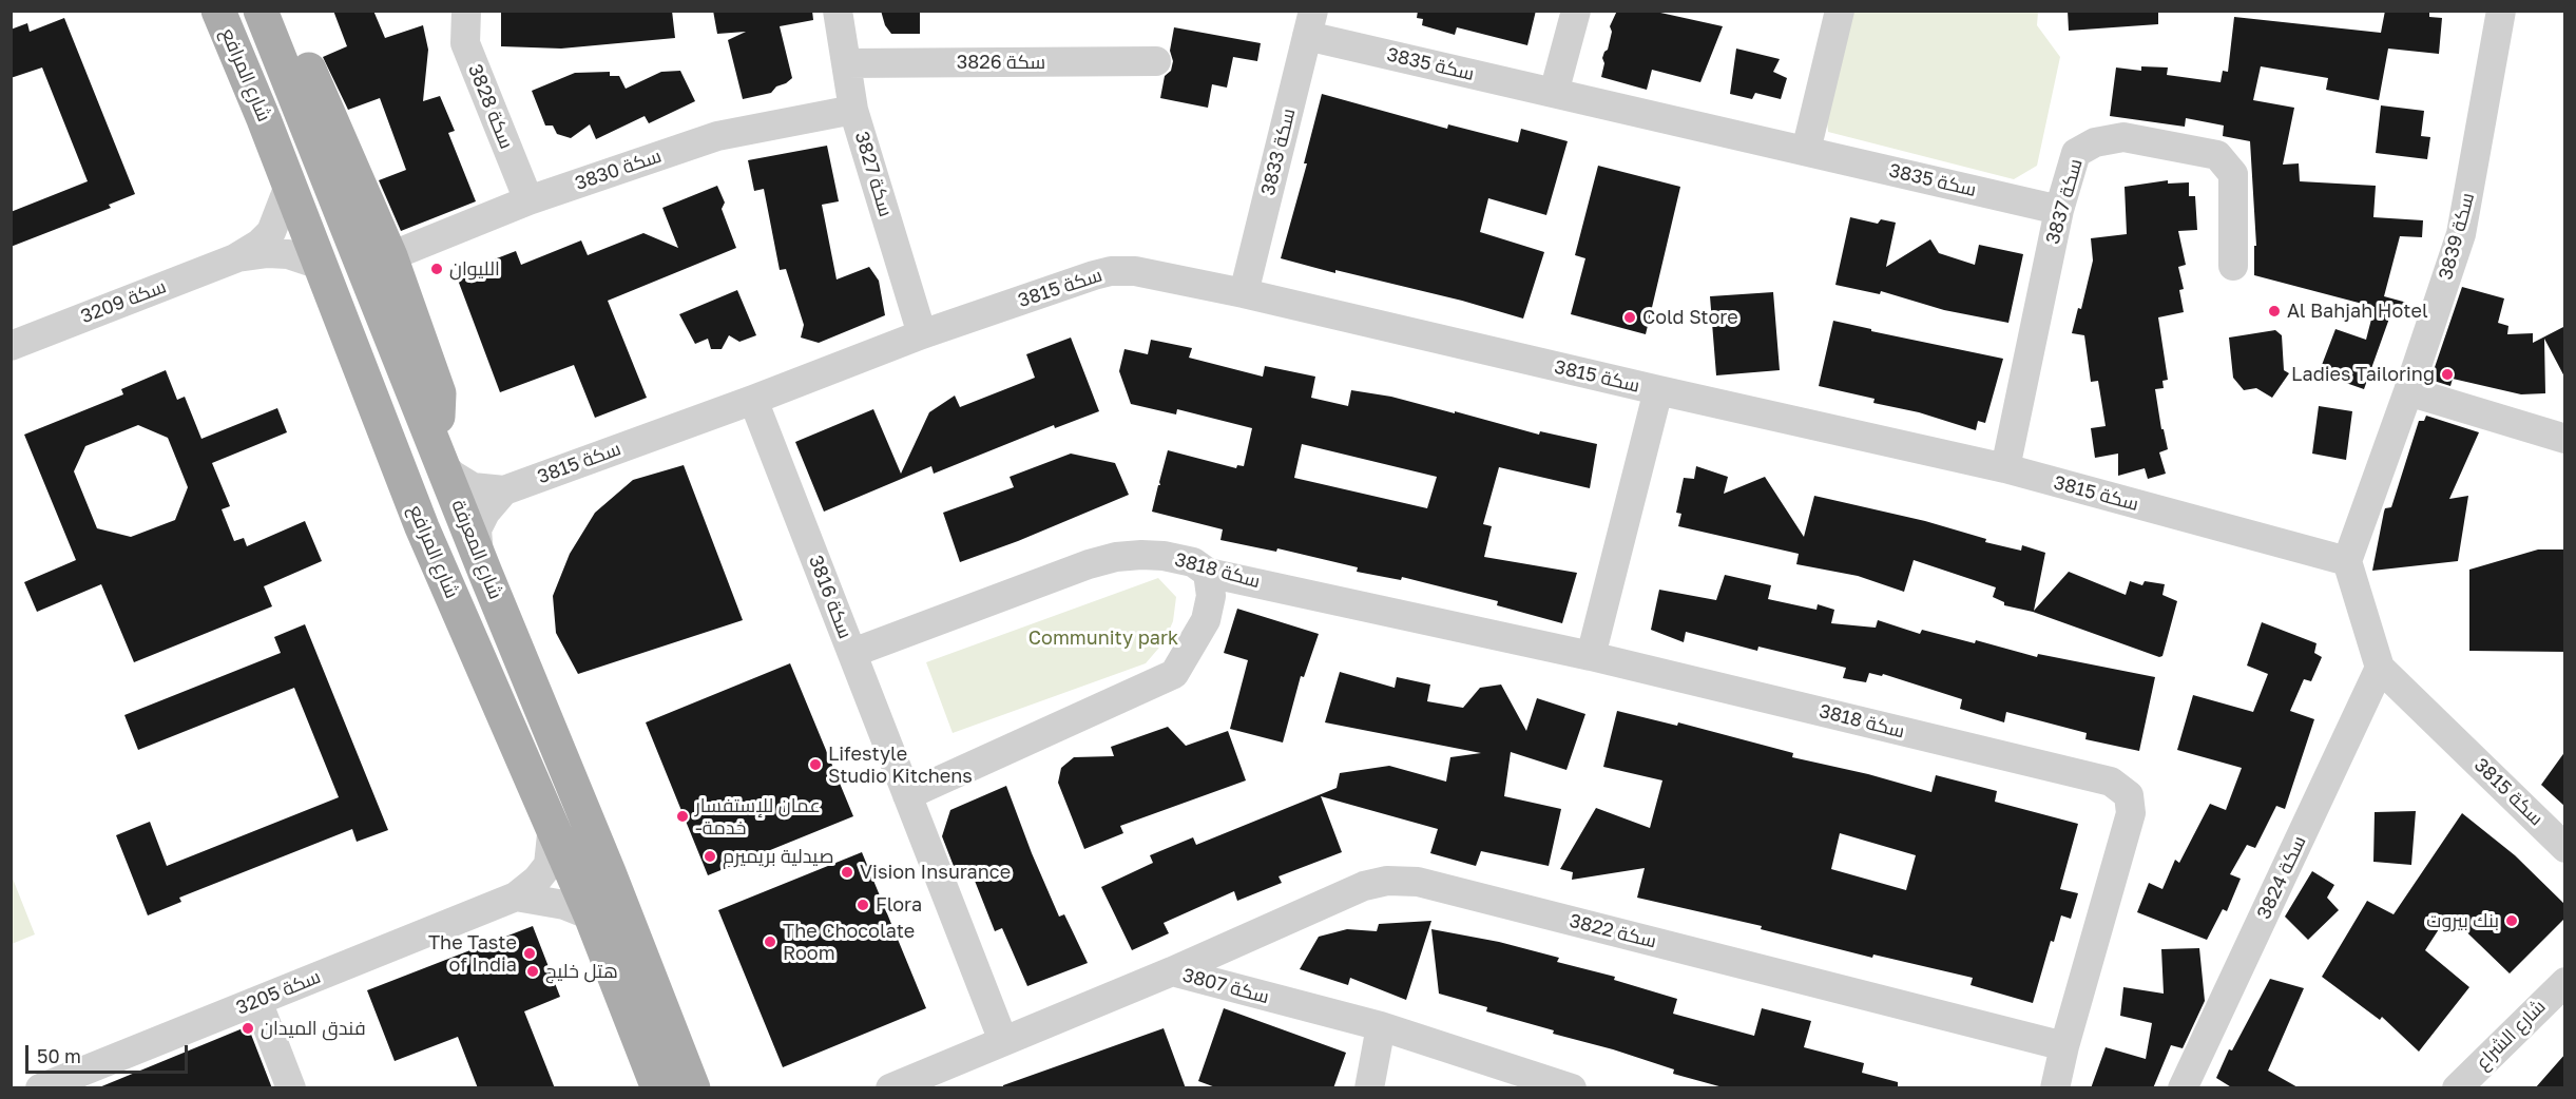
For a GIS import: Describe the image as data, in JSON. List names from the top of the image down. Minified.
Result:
{"streets":{"main road":["شارع المرافع","شارع المعرفة"],"street":["سكة 3826","سكة 3835","سكة 3828","سكة 3833","سكة 3830","سكة 3827","سكة 3837","سكة 3839","سكة 3815","سكة 3209","سكة 3818","سكة 3816","سكة 3824","سكة 3822","سكة 3807","سكة 3205","شارع الشراع"]},"crossings":[["سكة 3826","سكة 3827"],["سكة 3835","سكة 3833"],["سكة 3835","سكة 3837"],["شارع المرافع","سكة 3209"],["شارع المرافع","سكة 3205"],["سكة 3828","سكة 3830"],["سكة 3833","سكة 3815"],["سكة 3830","سكة 3827"],["سكة 3827","سكة 3815"],["سكة 3837","سكة 3815"],["سكة 3839","سكة 3815"],["سكة 3815","شارع المعرفة"],["سكة 3815","سكة 3816"],["سكة 3815","سكة 3824"],["سكة 3818","سكة 3816"],["سكة 3818","سكة 3822"],["سكة 3816","سكة 3807"],["سكة 3822","سكة 3807"]],"parks":["Community park"],"places":["الليوان","Al Bahjah Hotel","Cold Store","Ladies Tailoring","Lifestyle Studio Kitchens","عمان للإستفسار -خدمة","صيدلية بريميرم","Vision Insurance","Flora","بنك بيروت","The Chocolate Room","The Taste of India","هتل خلیج","فندق الميدان"],"scale_bar":"50 m"}
